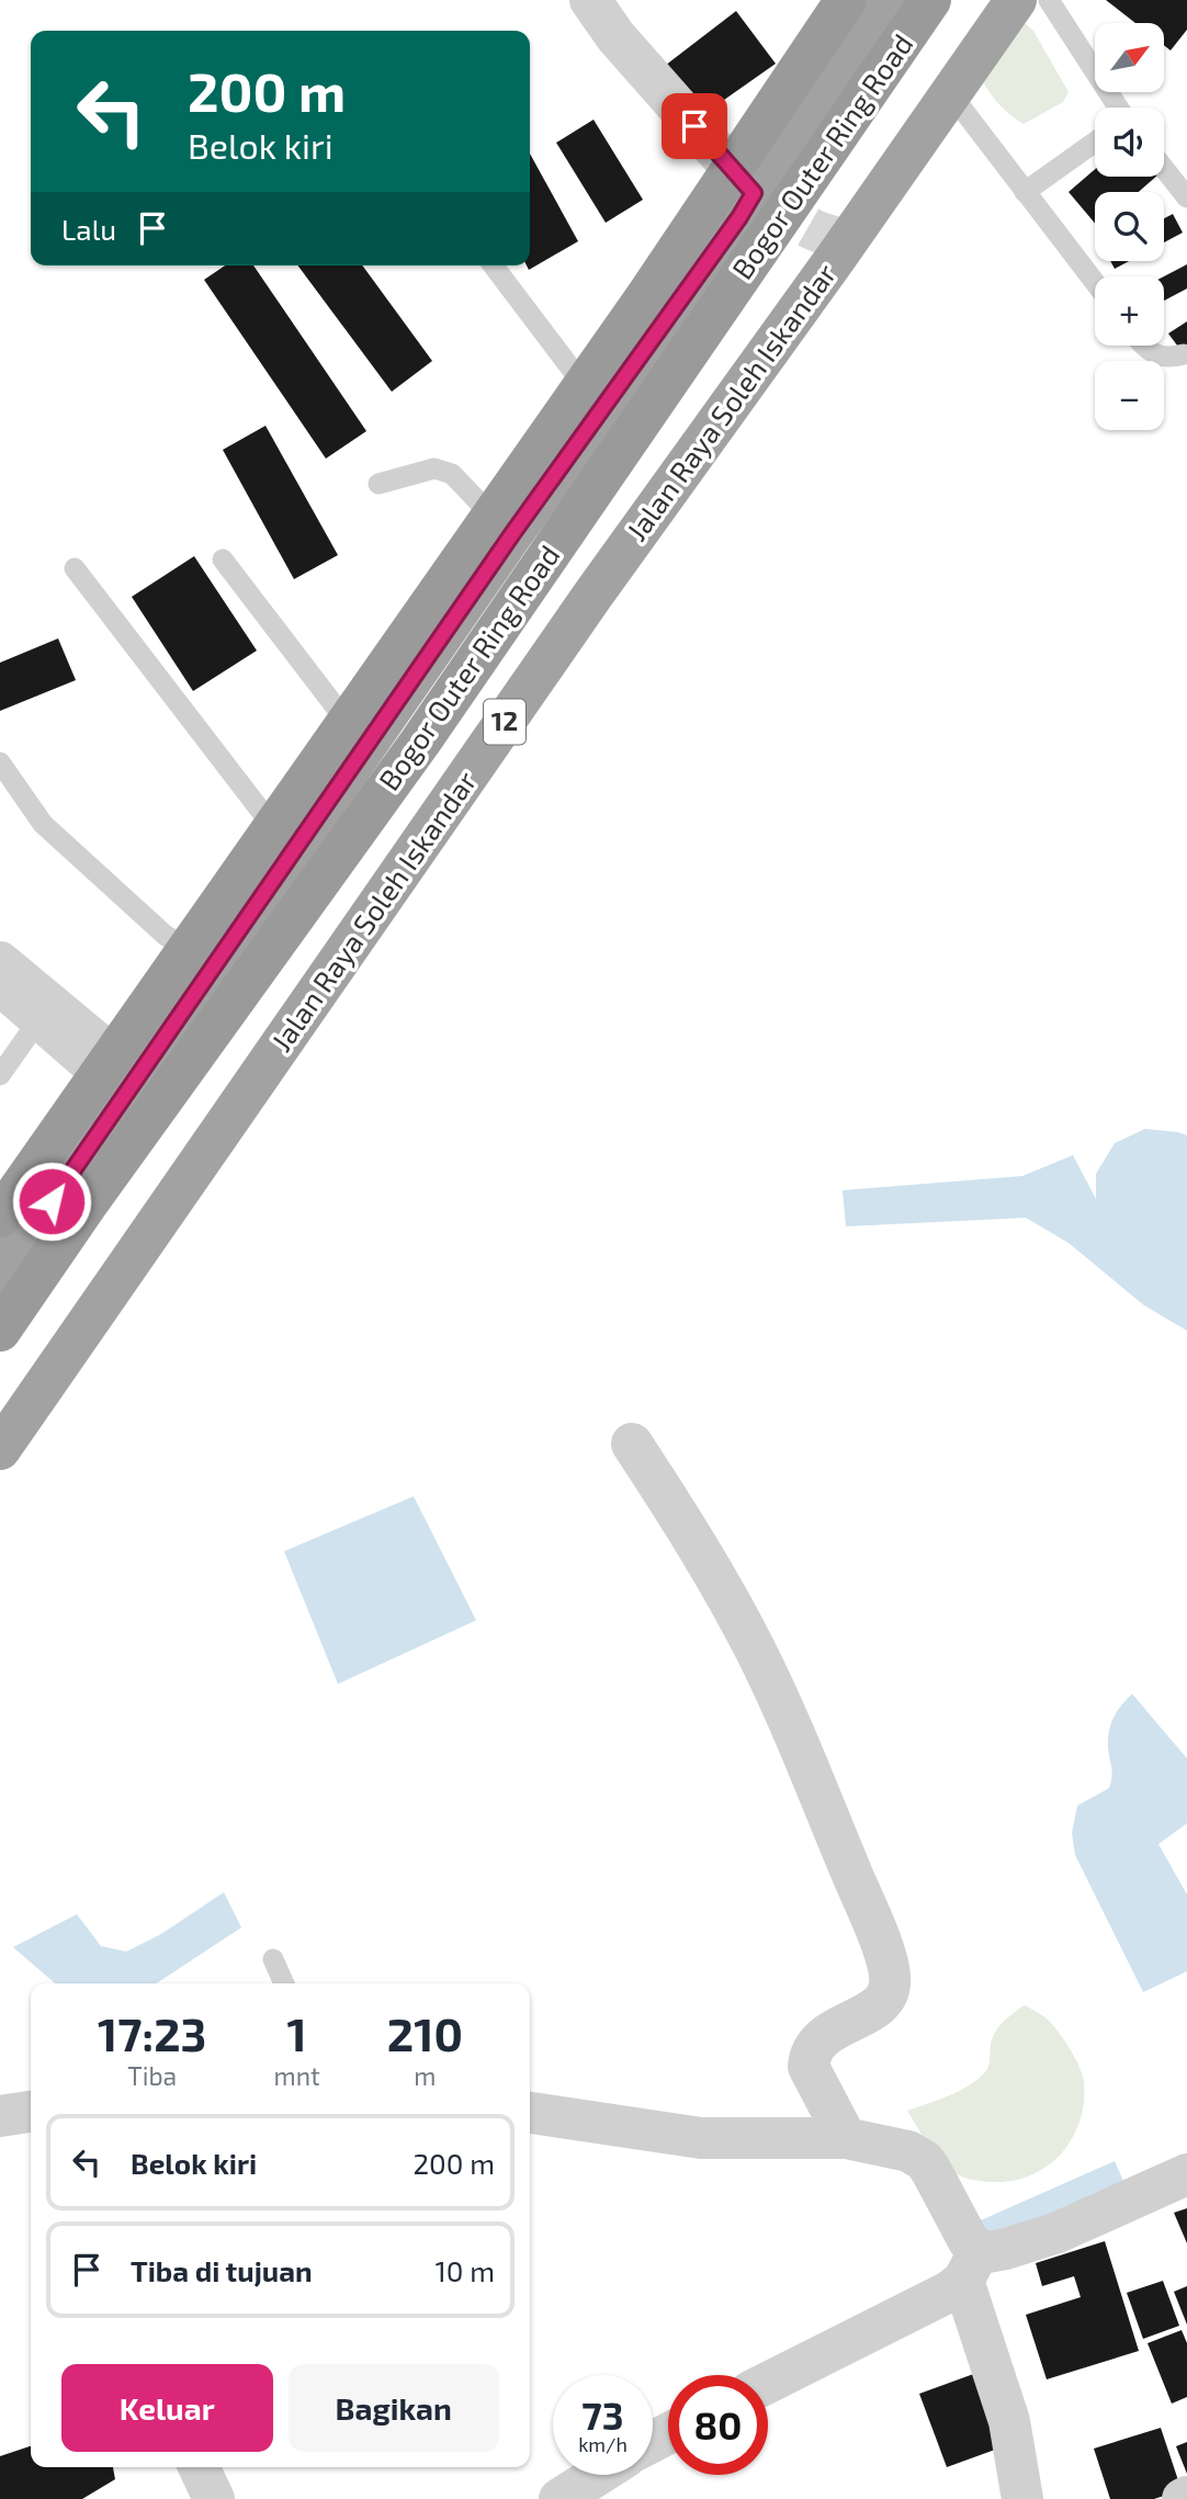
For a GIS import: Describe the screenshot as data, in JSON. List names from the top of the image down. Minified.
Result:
{"streets":{"highway":["Bogor Outer Ring Road","Jalan Raya Soleh Iskandar","12"]},"north":"top right","page":{"map_buttons":["+","−"],"turn":["200 m","Belok kiri"],"then":"Lalu","eta":["17:23","Tiba","1","mnt","210","m"],"list":[{"name":"Belok kiri","value":"200 m"},{"name":"Tiba di tujuan","value":"10 m"}],"buttons":["Keluar","Bagikan"],"speed":"73 km/h","limit":"80"}}
